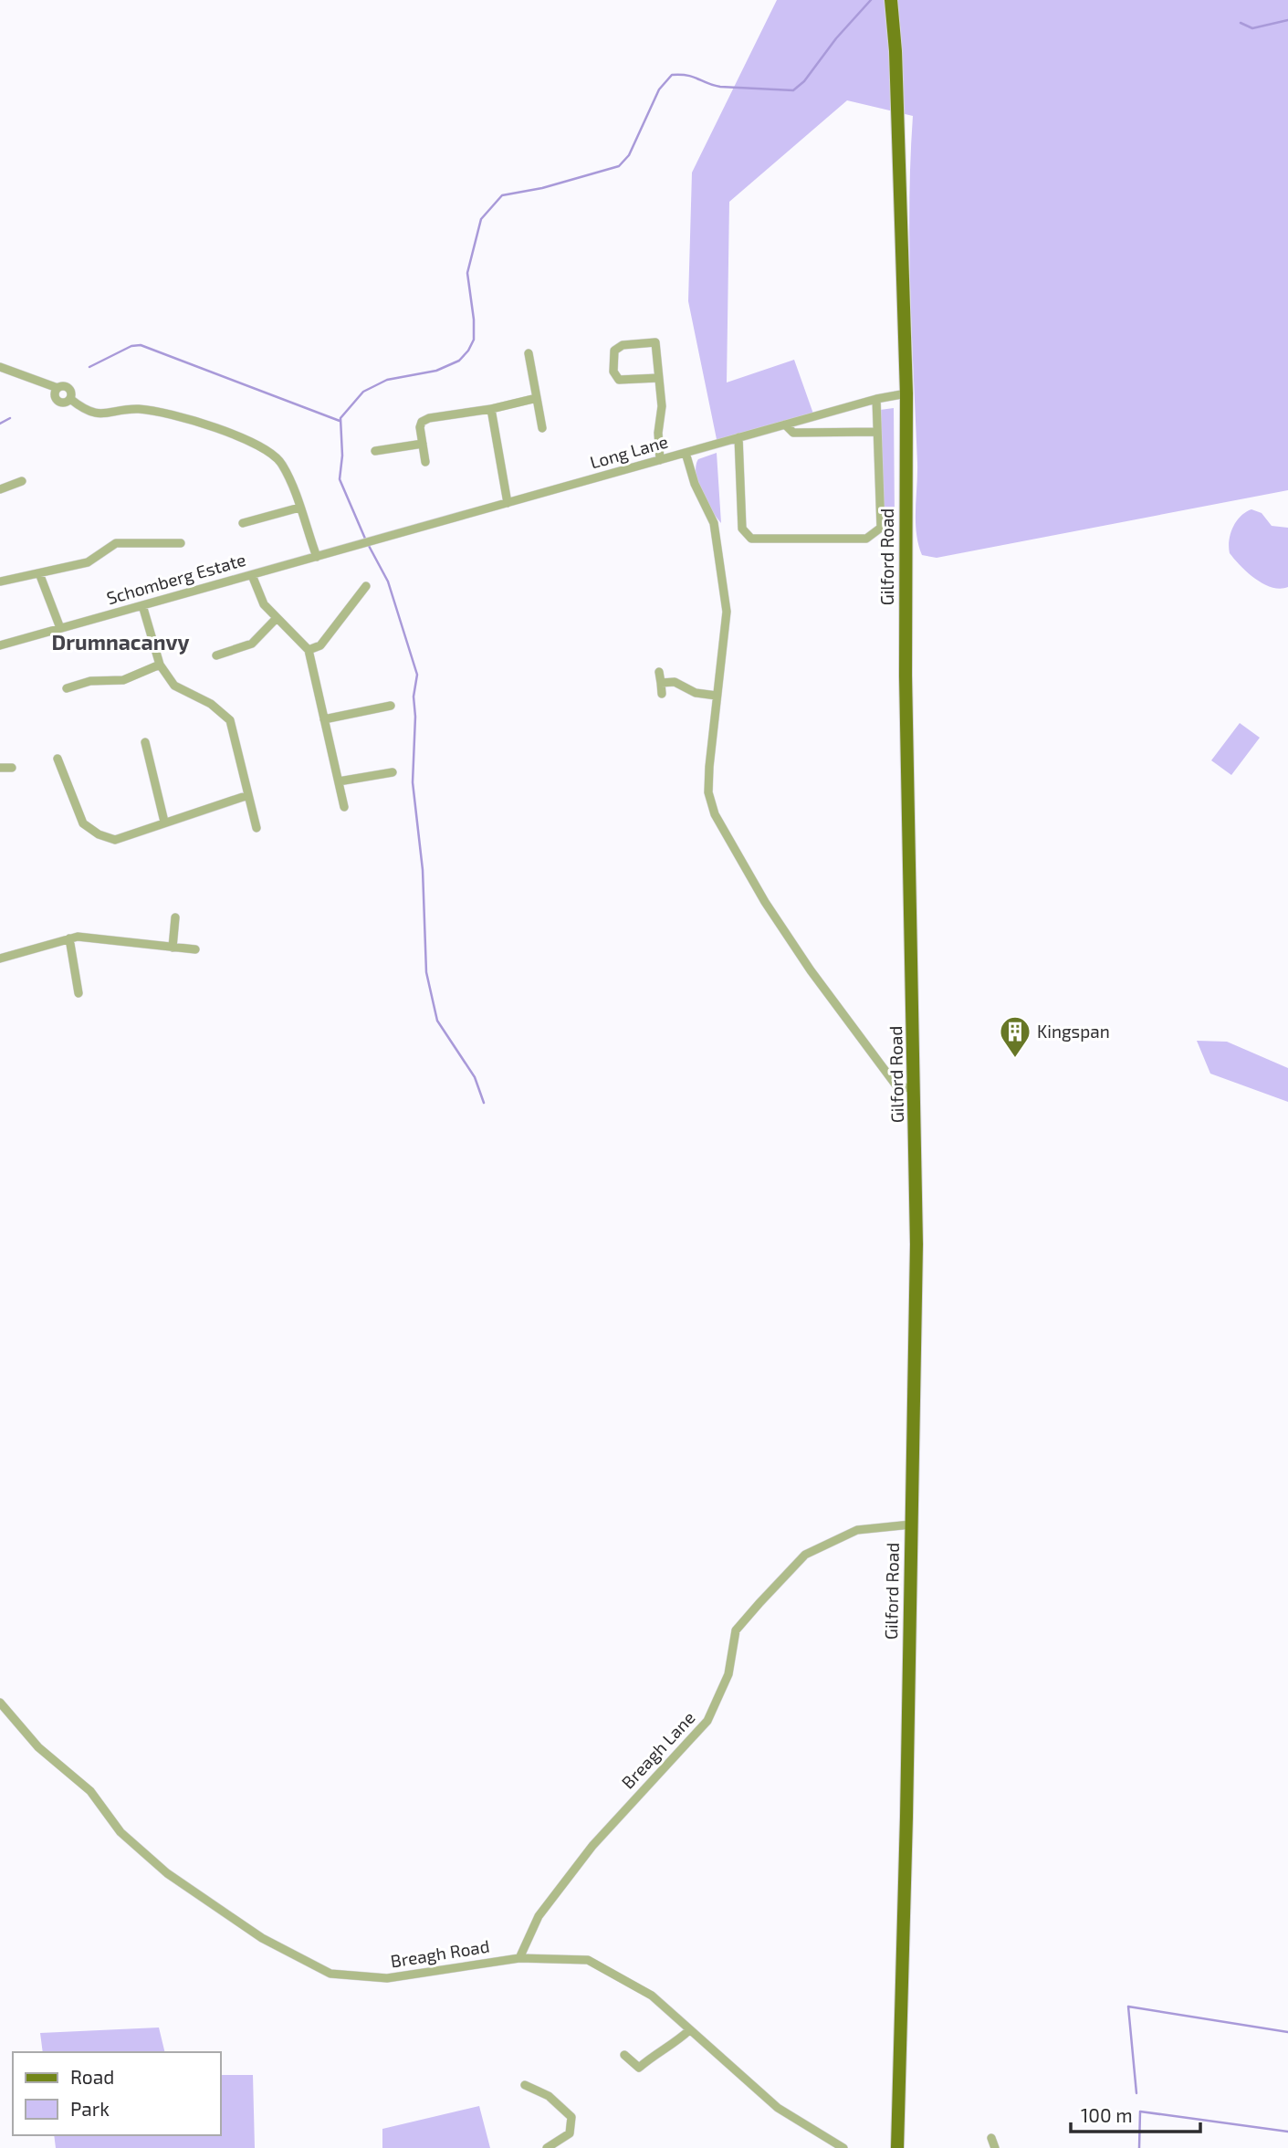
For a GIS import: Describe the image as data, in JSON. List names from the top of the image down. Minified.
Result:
{"streets":{"main road":["Gilford Road"],"street":["Long Lane","Schomberg Estate","Breagh Lane","Breagh Road"]},"crossings":[["Long Lane","Gilford Road"],["Long Lane","Schomberg Estate"],["Gilford Road","Breagh Lane"],["Breagh Lane","Breagh Road"]],"districts":["Drumnacanvy"],"places":{"building":["Kingspan"]},"legend":["Road","Park"],"scale_bar":"100 m"}
